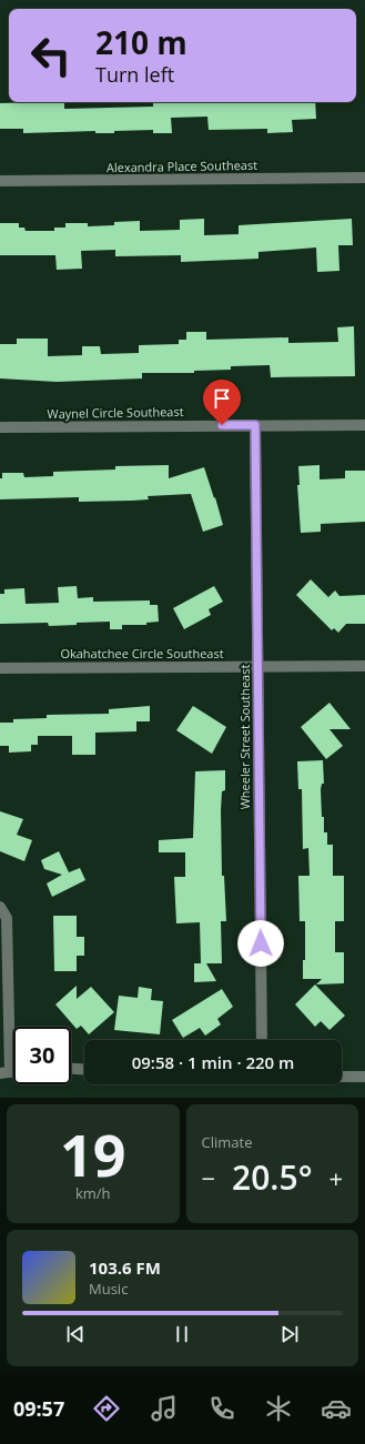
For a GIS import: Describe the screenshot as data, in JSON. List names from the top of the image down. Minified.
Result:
{"streets":{"street":["Alexandra Place Southeast","Waynel Circle Southeast","Okahatchee Circle Southeast","Wheeler Street Southeast"]},"crossings":[["Waynel Circle Southeast","Wheeler Street Southeast"],["Okahatchee Circle Southeast","Wheeler Street Southeast"]],"page":{"turn":["210 m","Turn left"],"limit":"30","trip":"09:58 · 1 min · 220 m","tile":[["19","km/h"],"Climate"],"heat":["−","20.5°","+"],"song":["103.6 FM","Music"],"tabs":"09:57"}}
